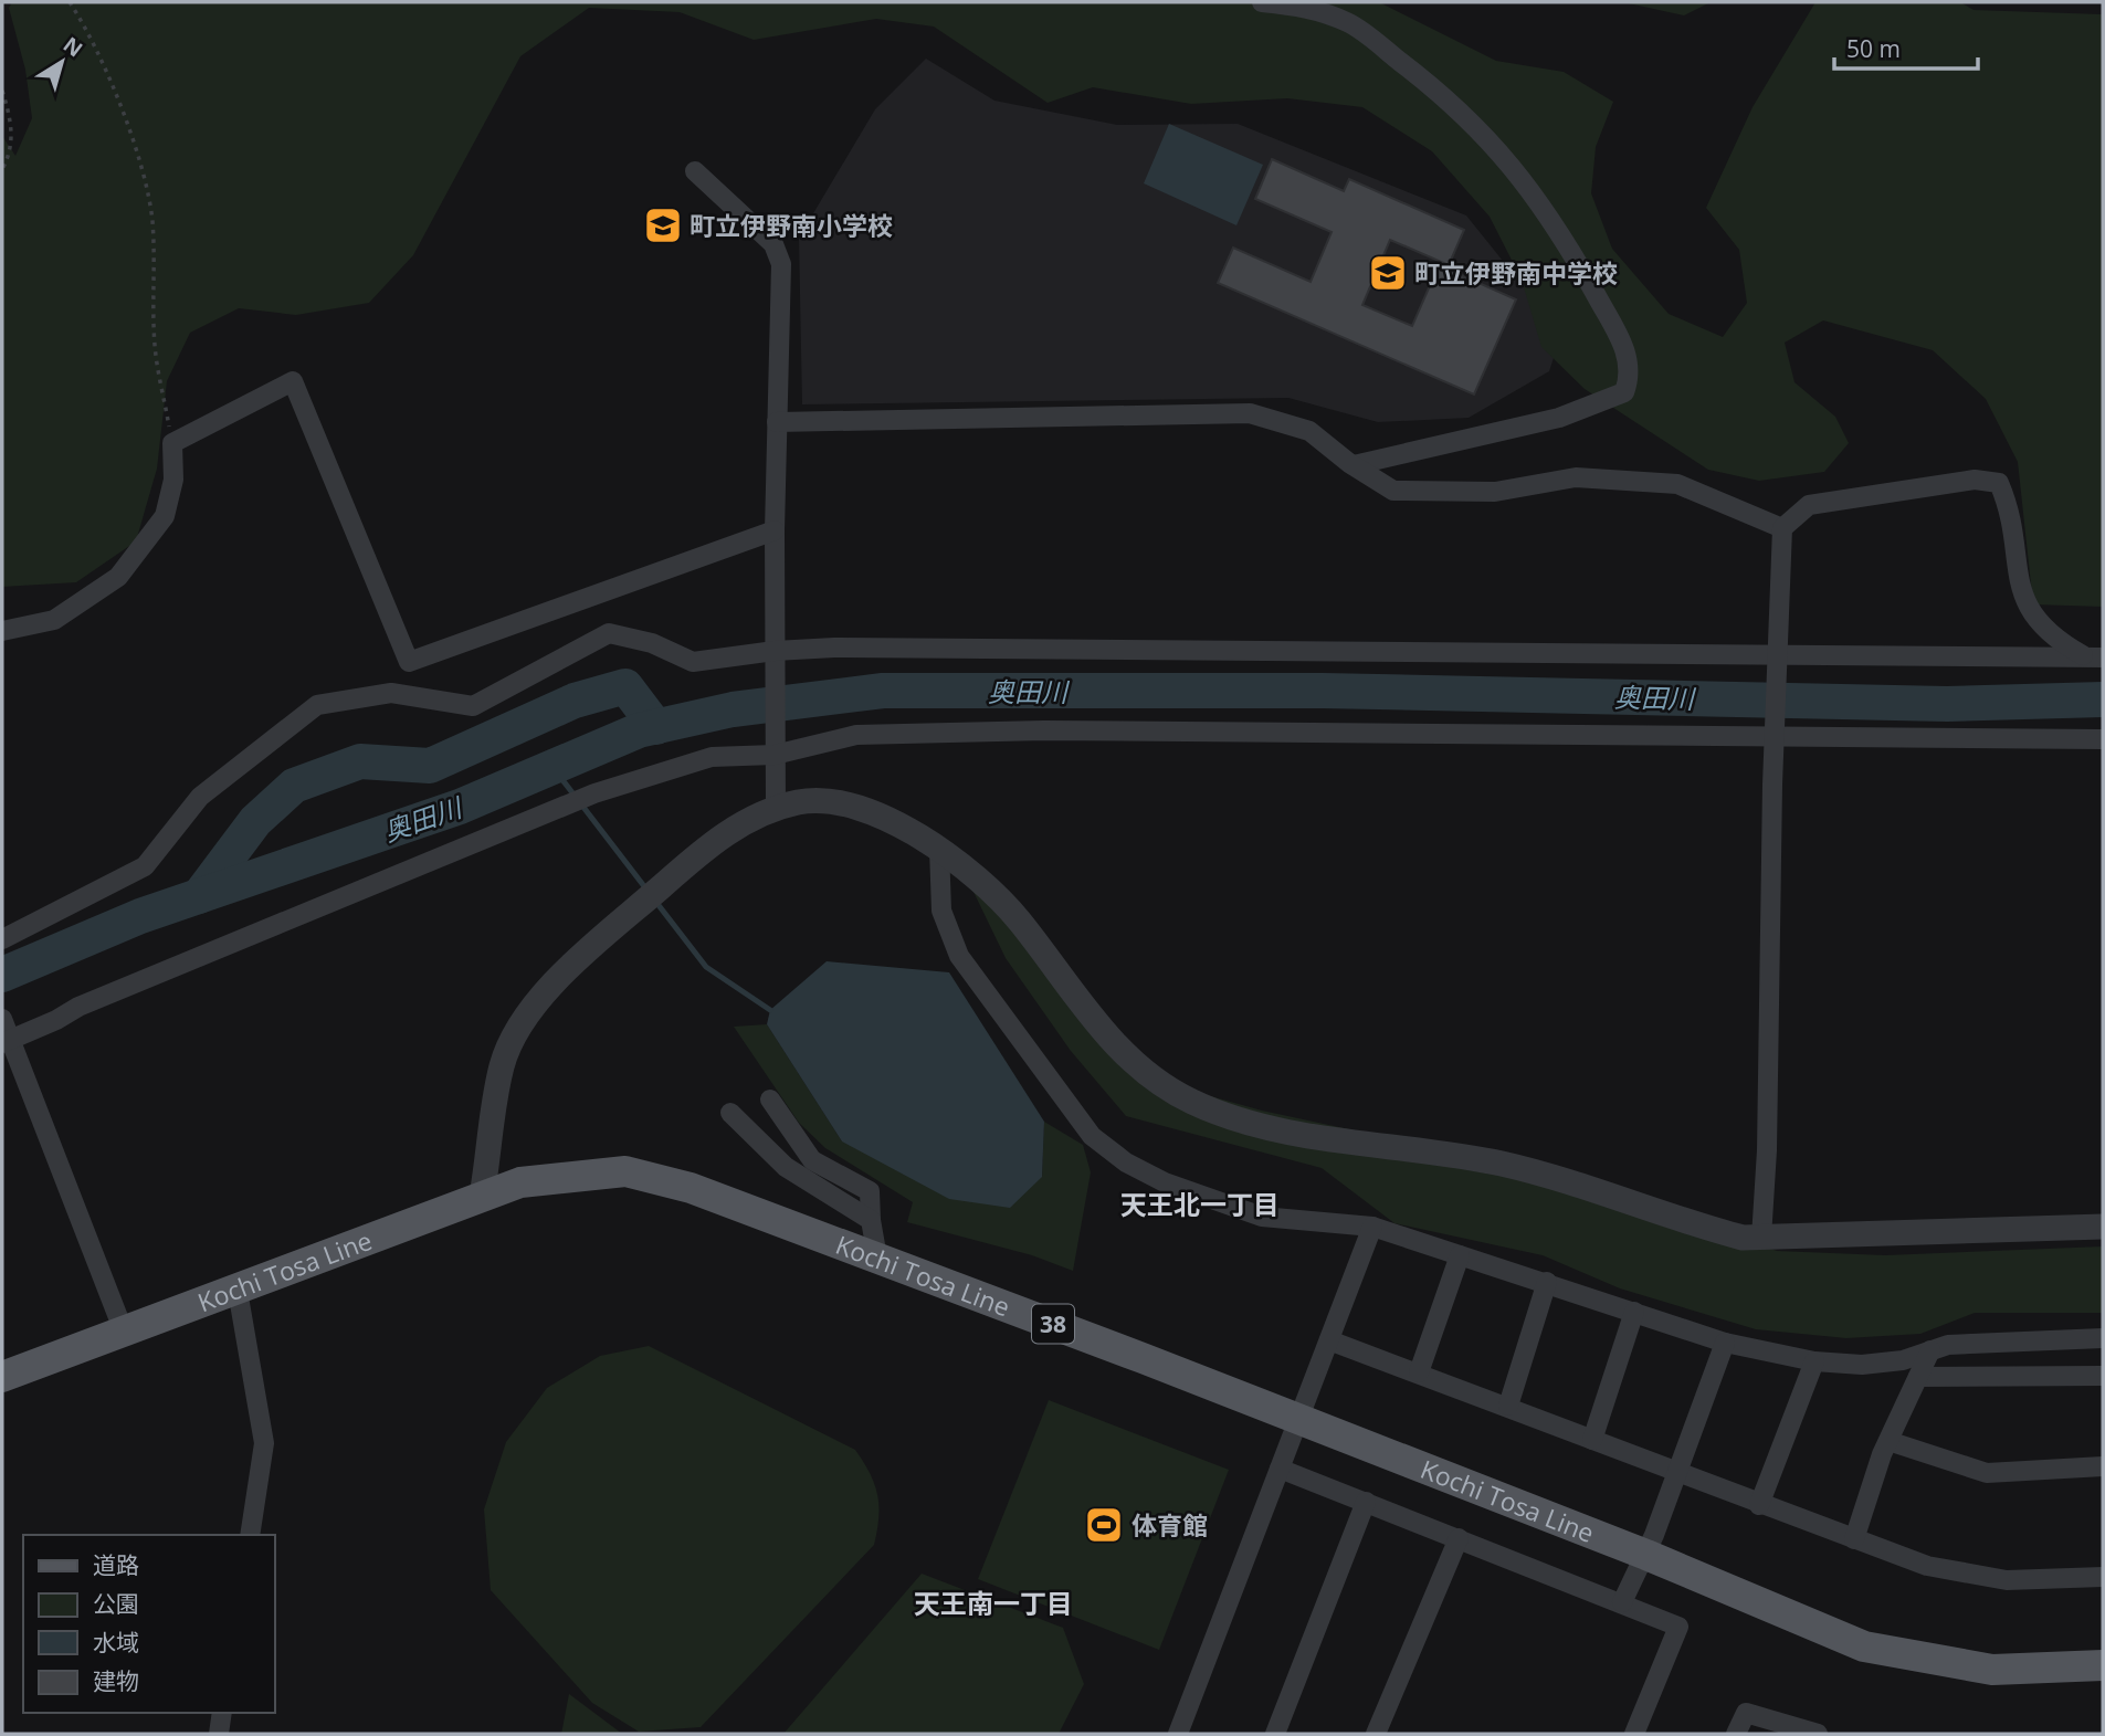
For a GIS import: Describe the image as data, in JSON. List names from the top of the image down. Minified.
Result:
{"streets":{"main road":["Kochi Tosa Line","38"]},"districts":["天王北一丁目","天王南一丁目"],"water":["奥田川"],"places":{"school or university":["町立伊野南小学校","町立伊野南中学校"],"sports":["体育館"]},"legend":["道路","公園","水域","建物"],"scale_bar":"50 m","north":"top right"}
